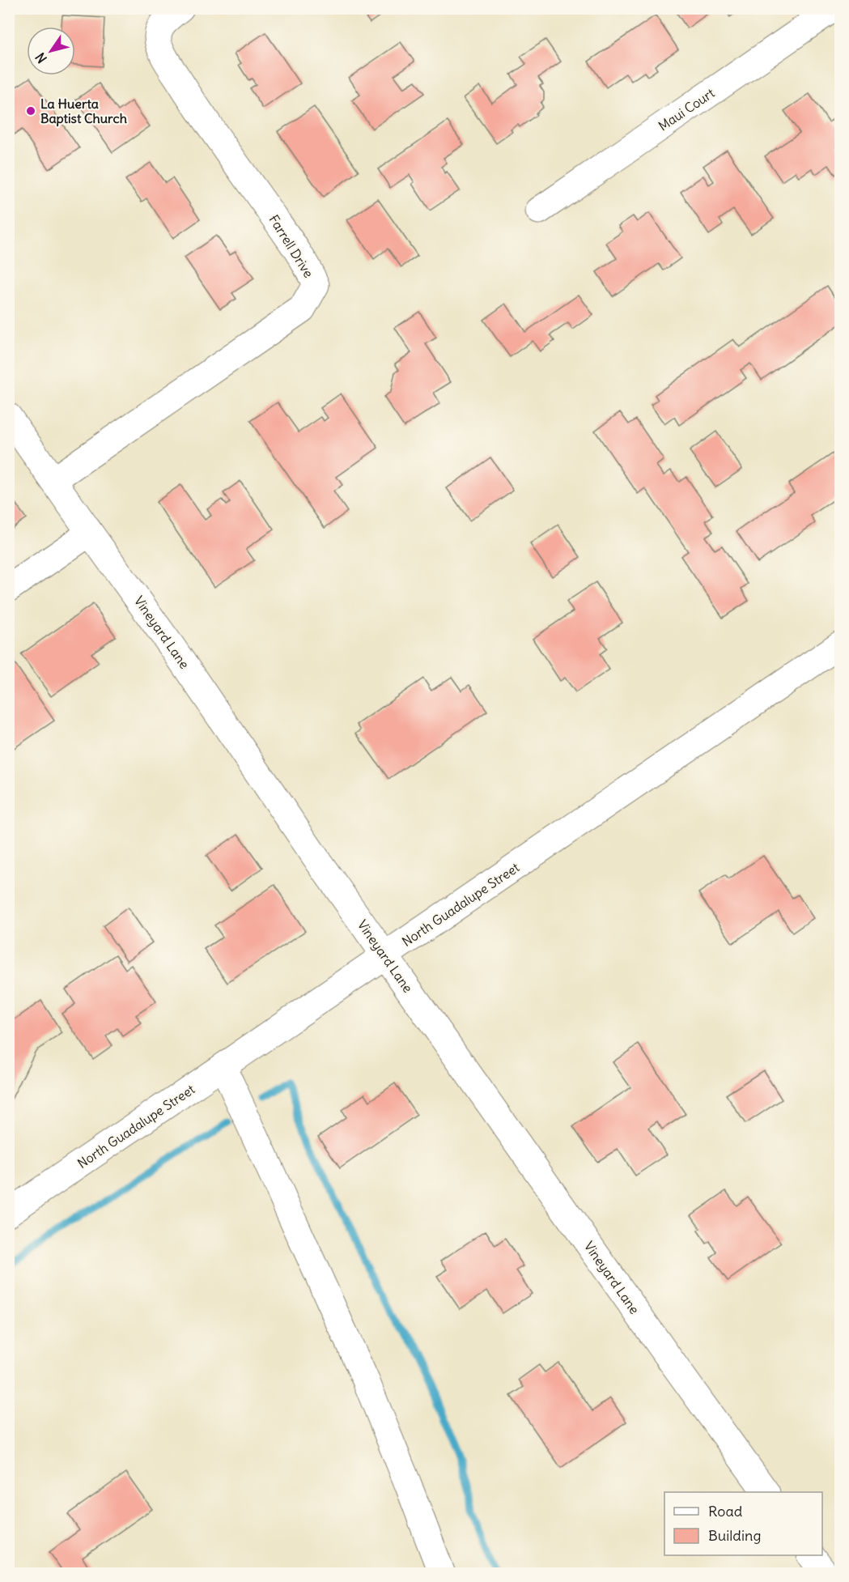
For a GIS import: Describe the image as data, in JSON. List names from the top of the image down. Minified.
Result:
{"streets":{"street":["Maui Court","Farrell Drive","Vineyard Lane","North Guadalupe Street"]},"crossings":[["Farrell Drive","Vineyard Lane"],["Vineyard Lane","North Guadalupe Street"]],"places":["La Huerta Baptist Church"],"legend":["Road","Building"],"north":"bottom left"}
